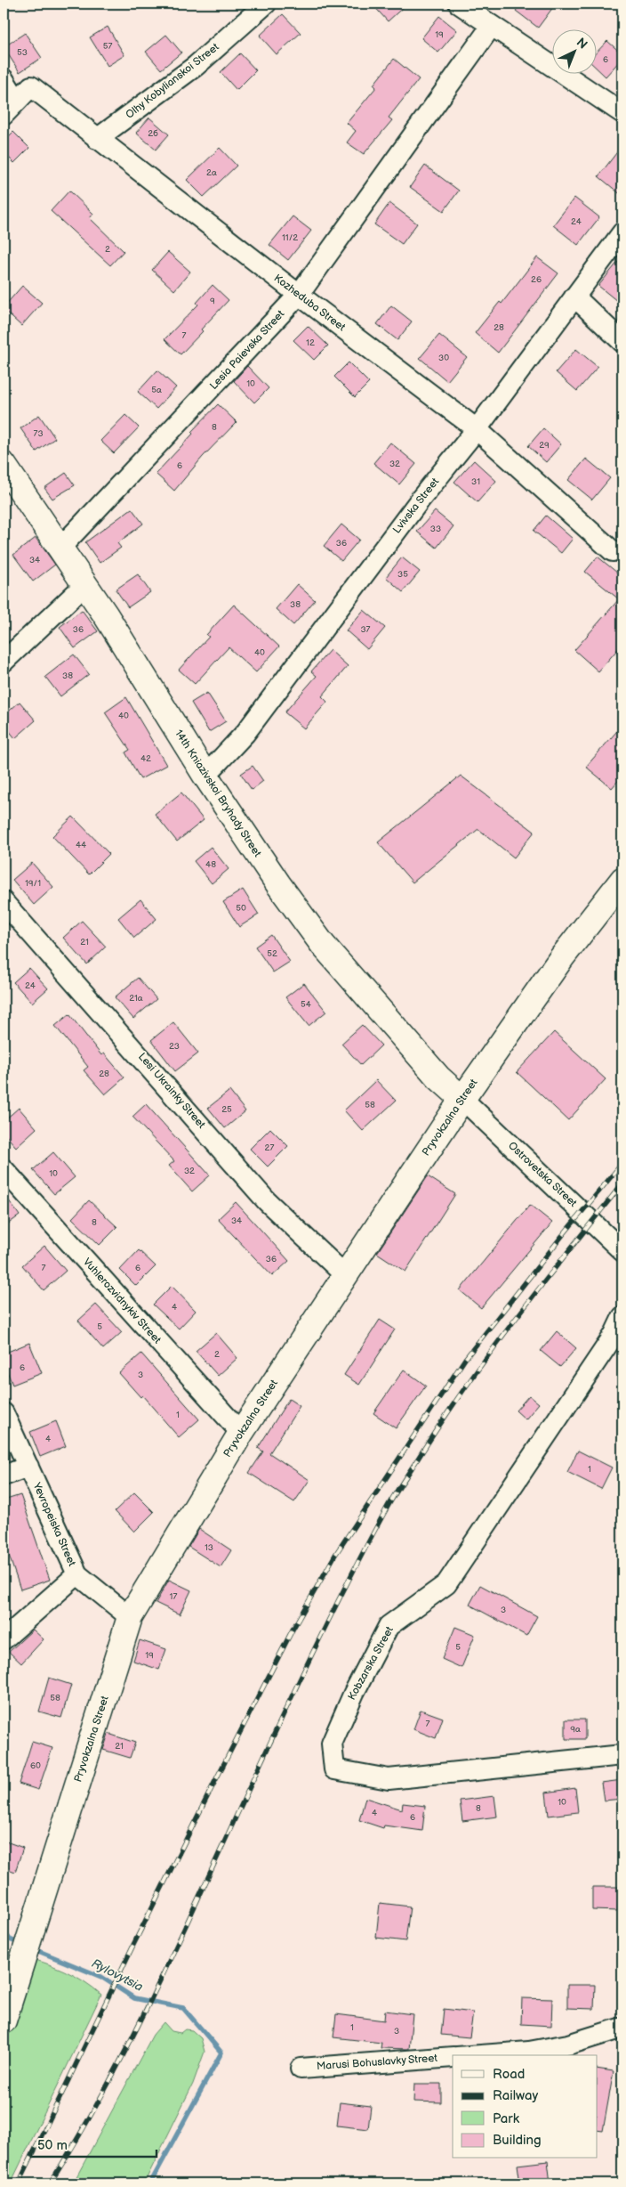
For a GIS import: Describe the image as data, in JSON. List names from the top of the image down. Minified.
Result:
{"streets":{"street":["Olhy Kobylianskoi Street","Kozheduba Street","Lesia Paievska Street","Lvivska Street","14th Kniazivskoi Bryhady Street","Lesi Ukrainky Street","Pryvokzalna Street","Ostrovetska Street","Vuhlerozvidnykiv Street","Yevropeiska Street","Kobzarska Street","Marusi Bohuslavky Street"]},"crossings":[["Olhy Kobylianskoi Street","Kozheduba Street"],["Kozheduba Street","Lesia Paievska Street"],["Kozheduba Street","Lvivska Street"],["Lesia Paievska Street","14th Kniazivskoi Bryhady Street"],["Lvivska Street","14th Kniazivskoi Bryhady Street"],["14th Kniazivskoi Bryhady Street","Pryvokzalna Street"],["14th Kniazivskoi Bryhady Street","Ostrovetska Street"],["Lesi Ukrainky Street","Pryvokzalna Street"],["Pryvokzalna Street","Ostrovetska Street"],["Pryvokzalna Street","Vuhlerozvidnykiv Street"],["Pryvokzalna Street","Yevropeiska Street"]],"water":["Rylovytsia"],"house_numbers":["19","57","53","6","2б","2а","24","11/2","2","26","9","28","7","12","30","10","5а","8","73","29","32","6","31","33","36","34","35","38","36","37","40","38","40","42","44","48","19/1","50","21","52","24","21а","54","23","28","58","25","27","32","10","34","8","36","7","6","4","5","2","6","3","1","4","1","13","17","3","5","19","58","7","9а","21","60","10","8","4","6","1","3"],"legend":["Road","Railway","Park","Building"],"scale_bar":"50 m","north":"top right"}
